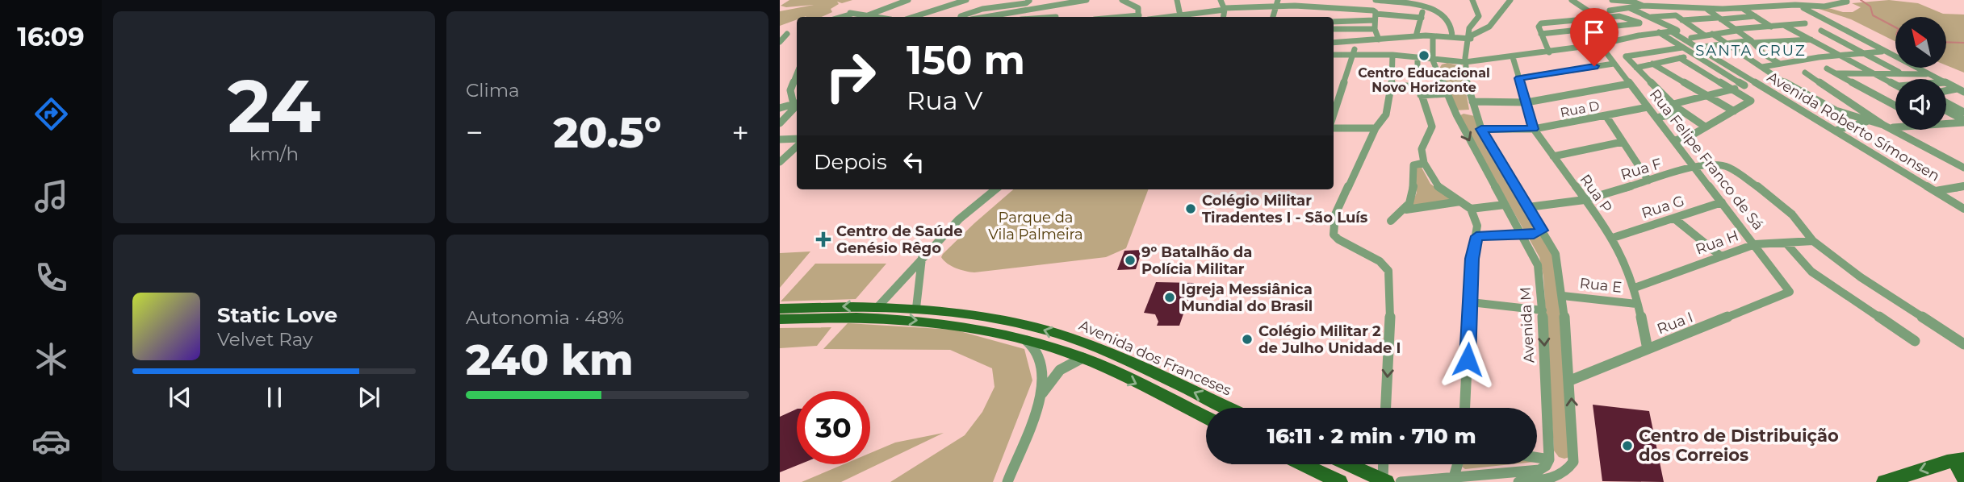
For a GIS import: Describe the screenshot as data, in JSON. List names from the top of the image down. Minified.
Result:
{"streets":{"main road":["Avenida dos Franceses"],"street":["Rua D","Avenida Roberto Símonsen","Rua Felipe Franco de Sá","Rua F","Rua P","Rua G","Rua H","Rua E","Rua I","Avenida M"]},"crossings":[["Rua D","Rua Felipe Franco de Sá"],["Rua D","Rua P"],["Rua D","Avenida M"],["Rua Felipe Franco de Sá","Rua F"],["Rua Felipe Franco de Sá","Rua G"],["Rua Felipe Franco de Sá","Rua H"],["Rua Felipe Franco de Sá","Rua I"],["Rua F","Rua P"],["Rua F","Rua H"],["Rua F","Avenida M"],["Rua P","Rua G"],["Rua P","Rua H"],["Rua P","Rua E"],["Rua P","Rua I"],["Rua E","Avenida M"],["Rua I","Avenida M"]],"districts":["SANTA CRUZ"],"parks":["Parque da Vila Palmeira"],"places":{"other":["Centro Educacional Novo Horizonte","Colégio Militar Tiradentes I - São Luís","9º Batalhão da Polícia Militar","Igreja Messiânica Mundial do Brasil","Colégio Militar 2 de Julho Unidade I","Centro de Distribuição dos Correios"],"health":["Centro de Saúde Genésio Rêgo"]},"north":"top left","page":{"tabs":"16:09","tile":[["24","km/h"],"Clima",["Autonomia · 48%","240 km"]],"turn":["150 m","Rua V"],"heat":["−","20.5°","+"],"then":"Depois","song":["Static Love","Velvet Ray"],"limit":"30","trip":"16:11 · 2 min · 710 m"}}
